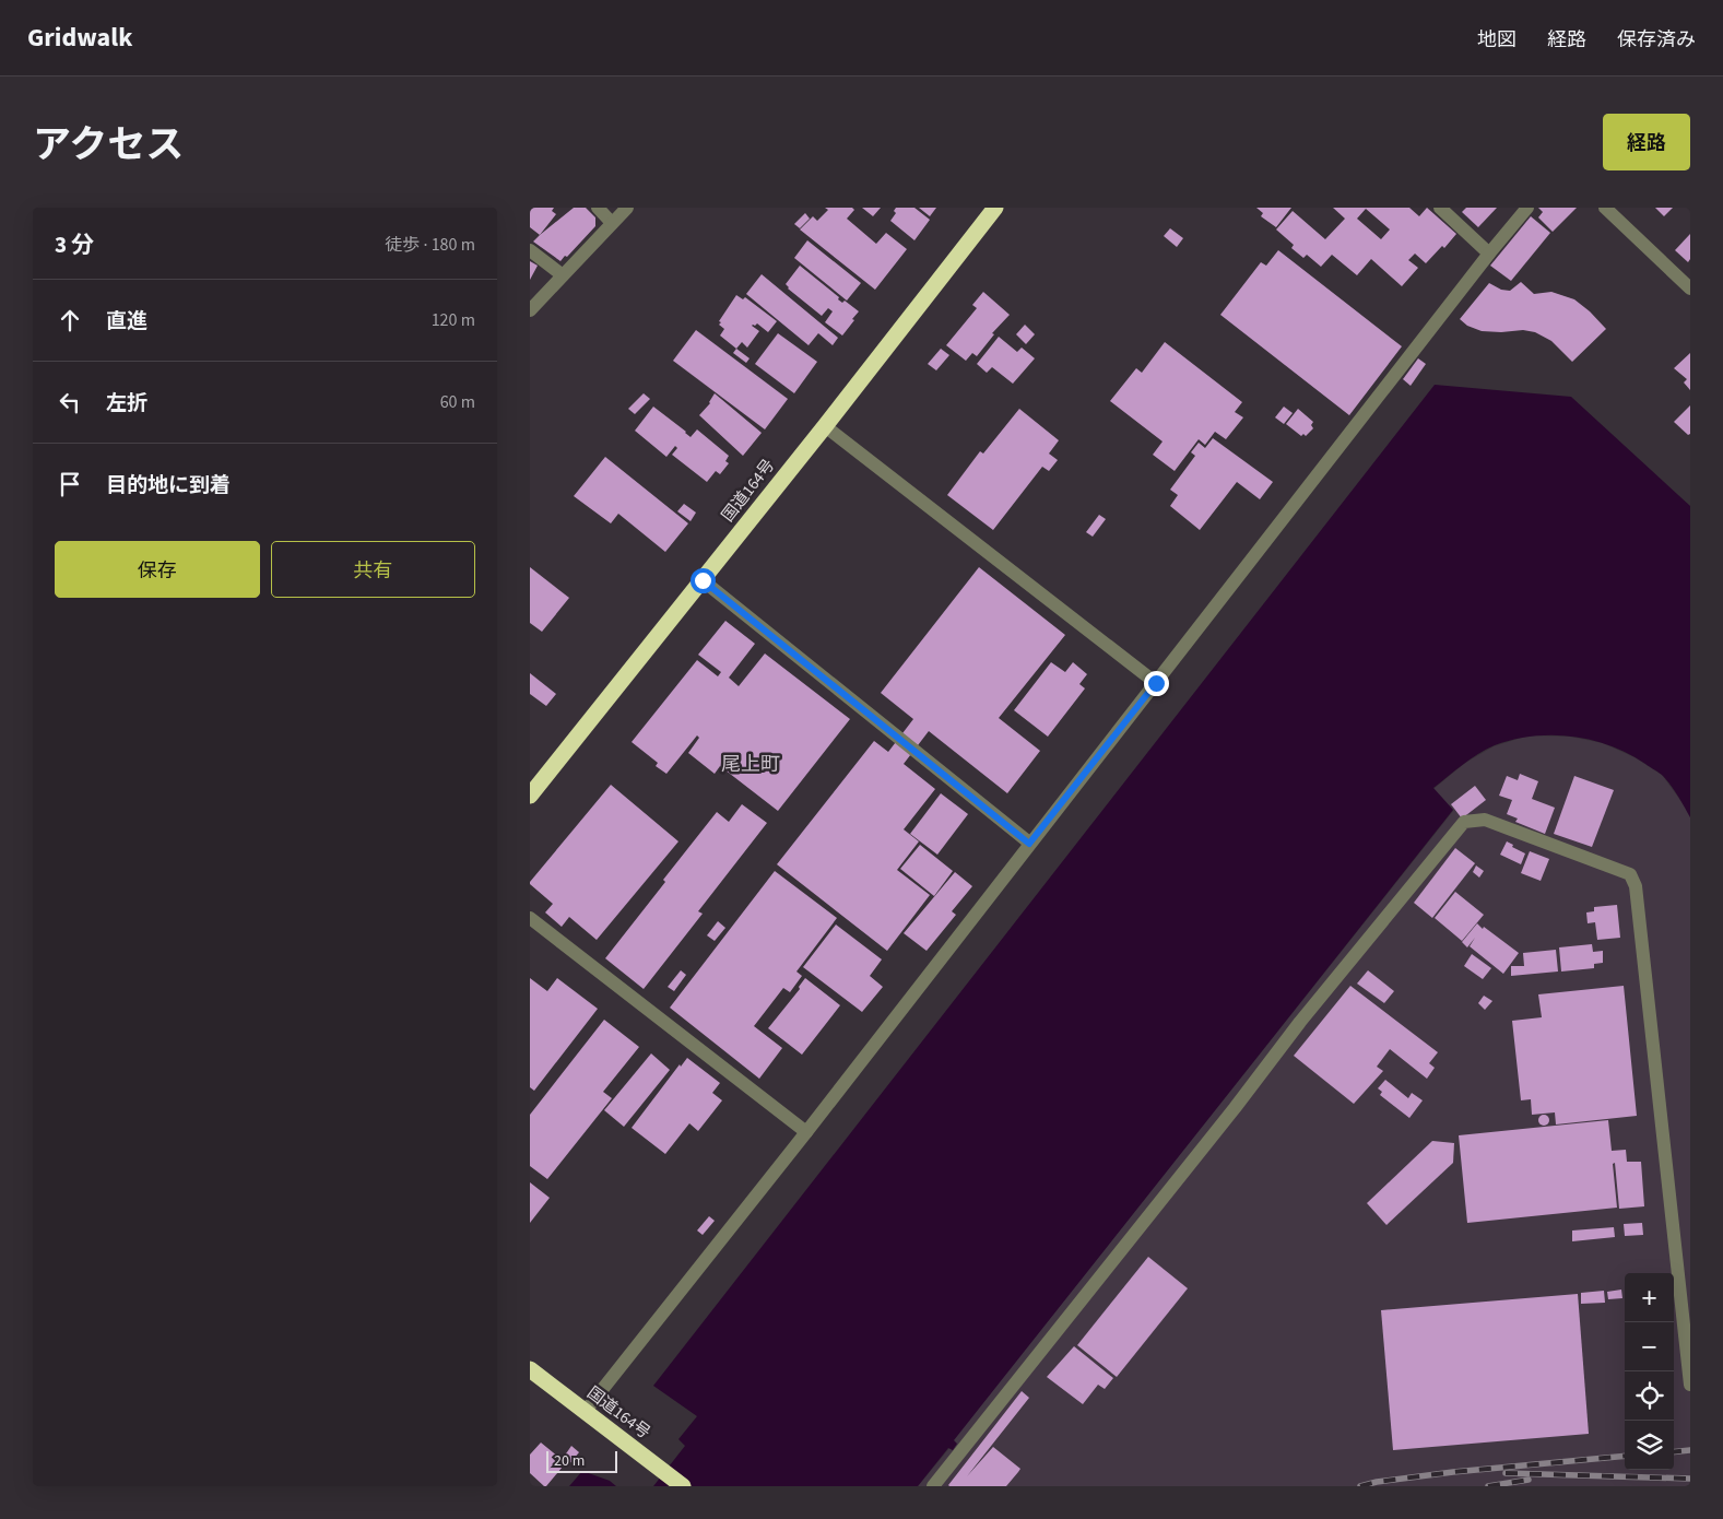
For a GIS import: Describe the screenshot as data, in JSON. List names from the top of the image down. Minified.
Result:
{"streets":{"highway":["国道164号"]},"districts":["尾上町"],"scale_bar":"20 m","page":{"header":"Gridwalk","nav":["地図","経路","保存済み"],"title":"アクセス","buttons":["経路",["保存","共有"]],"heading":["3 分","徒歩 · 180 m"],"list":[["直進","120 m"],["左折","60 m"],"目的地に到着"],"map_buttons":["+","−"],"scale":"20 m"}}
